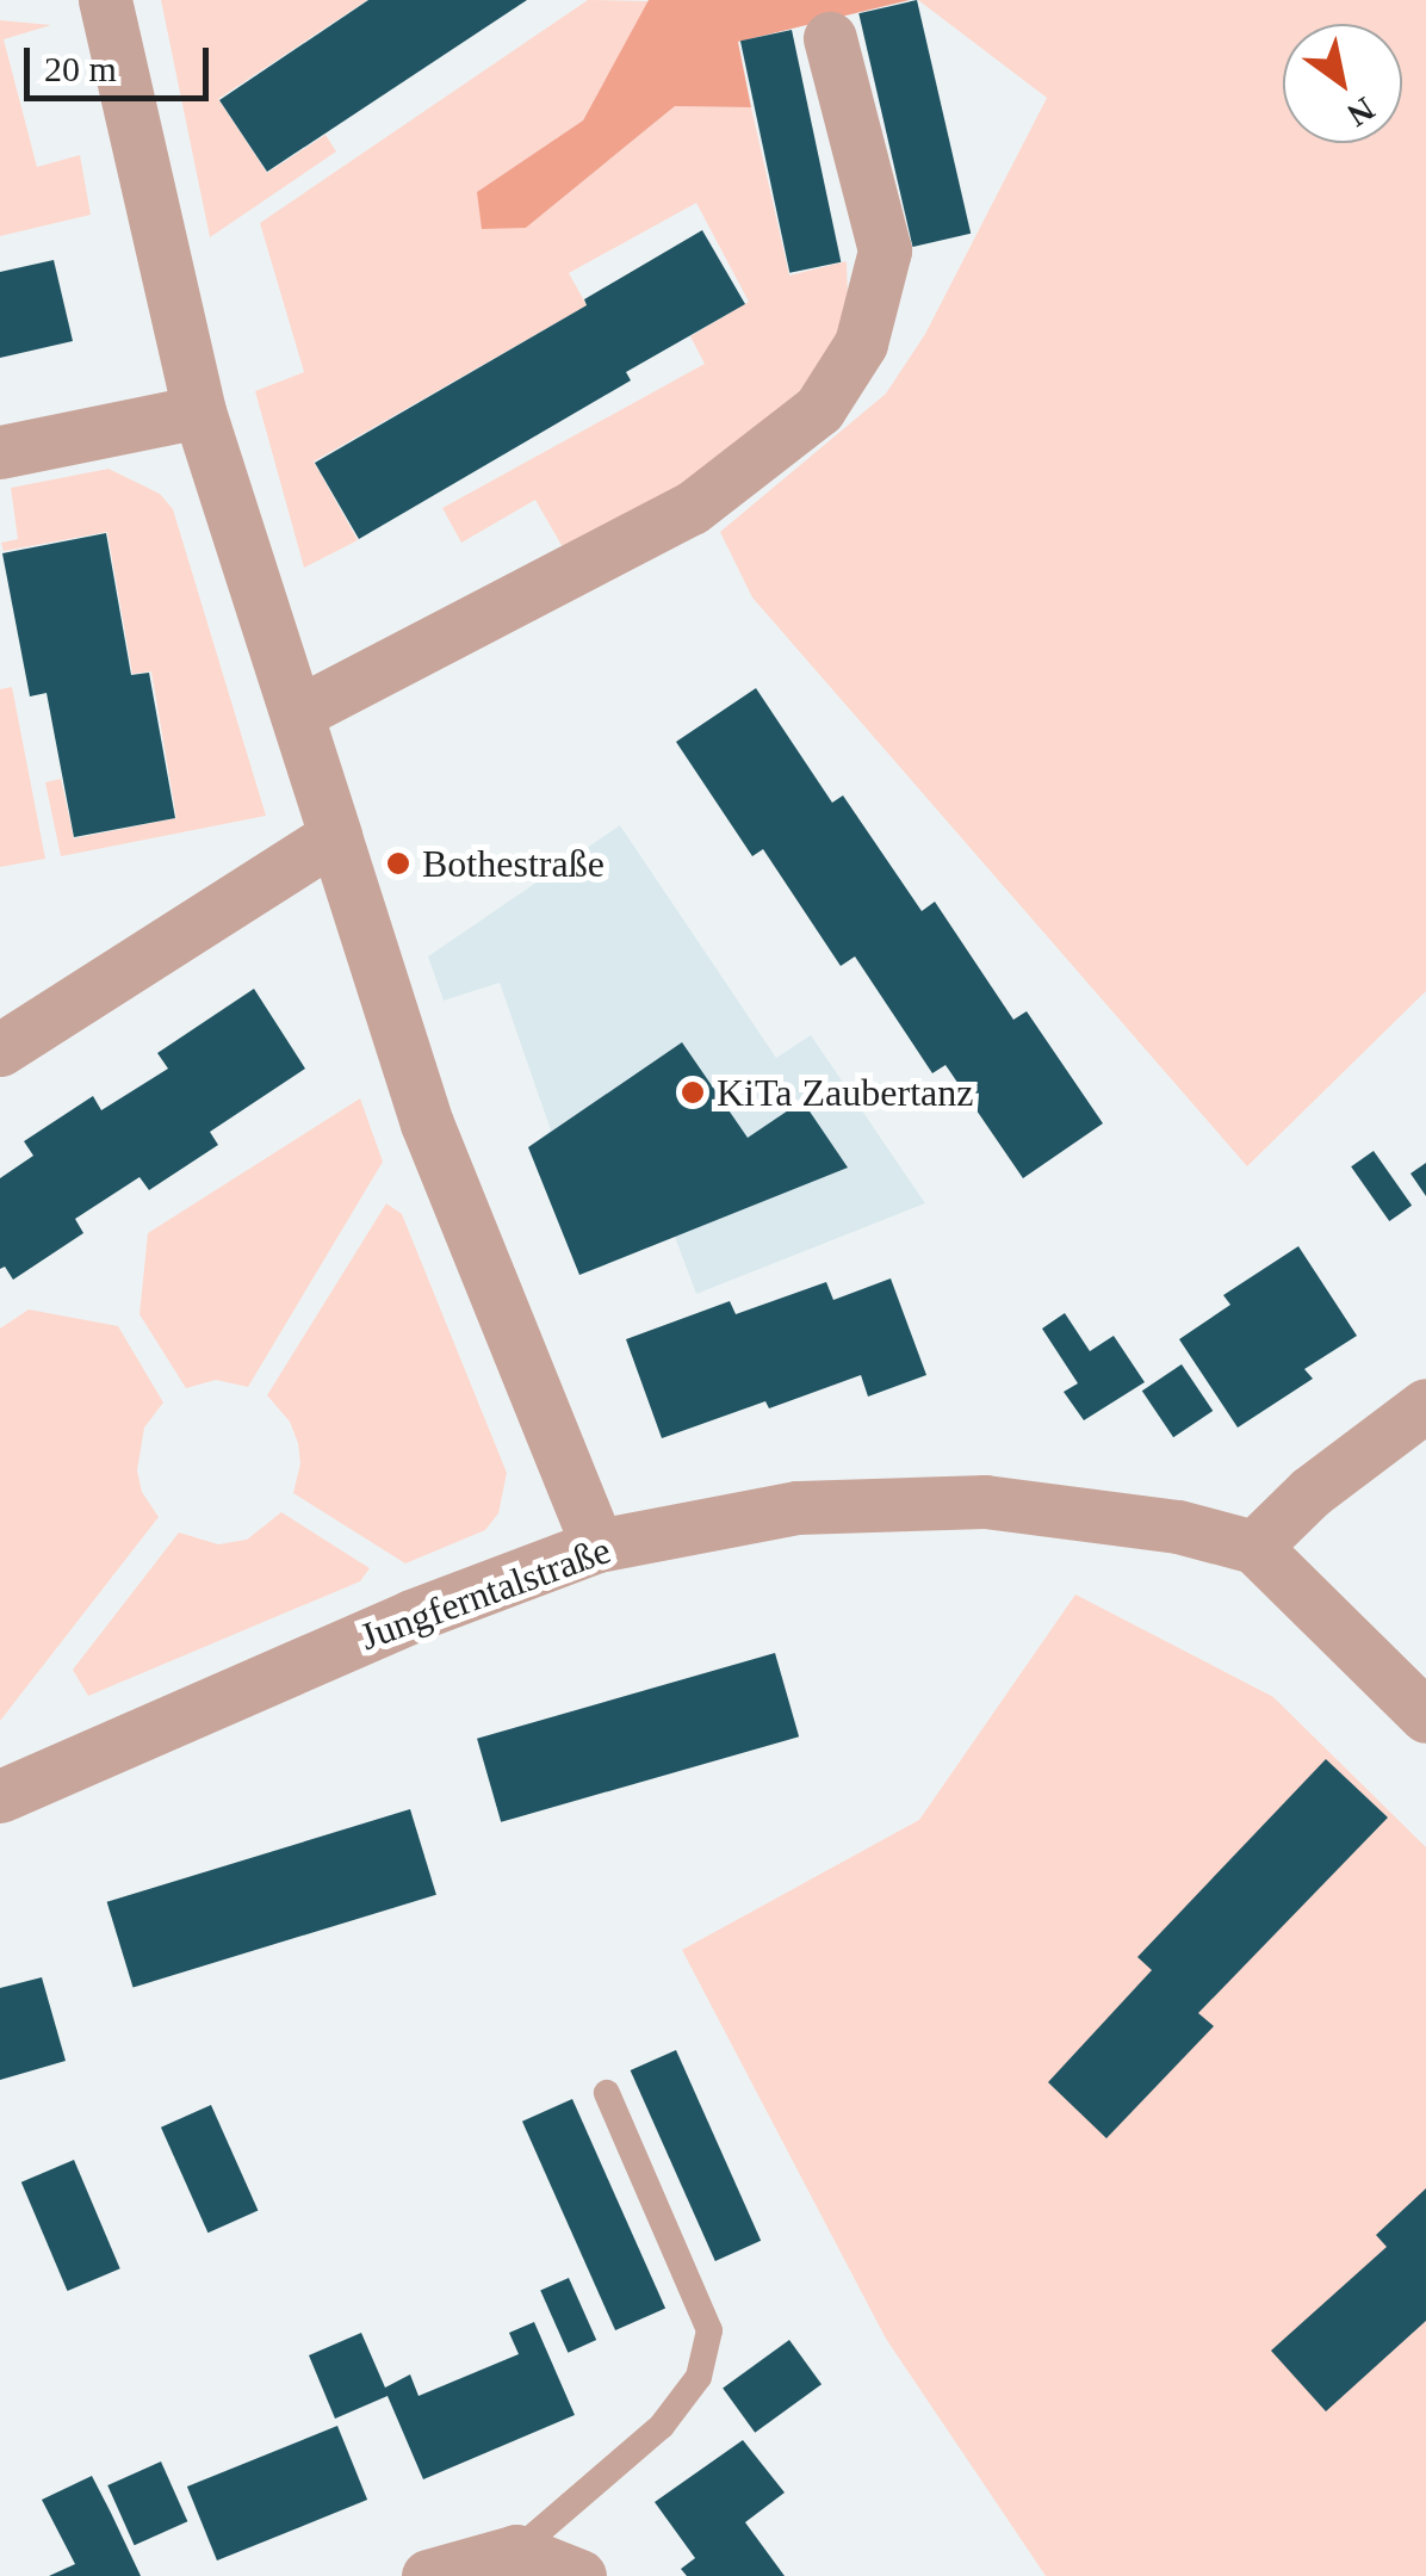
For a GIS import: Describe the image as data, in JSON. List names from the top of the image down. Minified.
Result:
{"streets":{"street":["Jungferntalstraße"]},"places":["Bothestraße","KiTa Zaubertanz"],"scale_bar":"20 m","north":"bottom right"}
